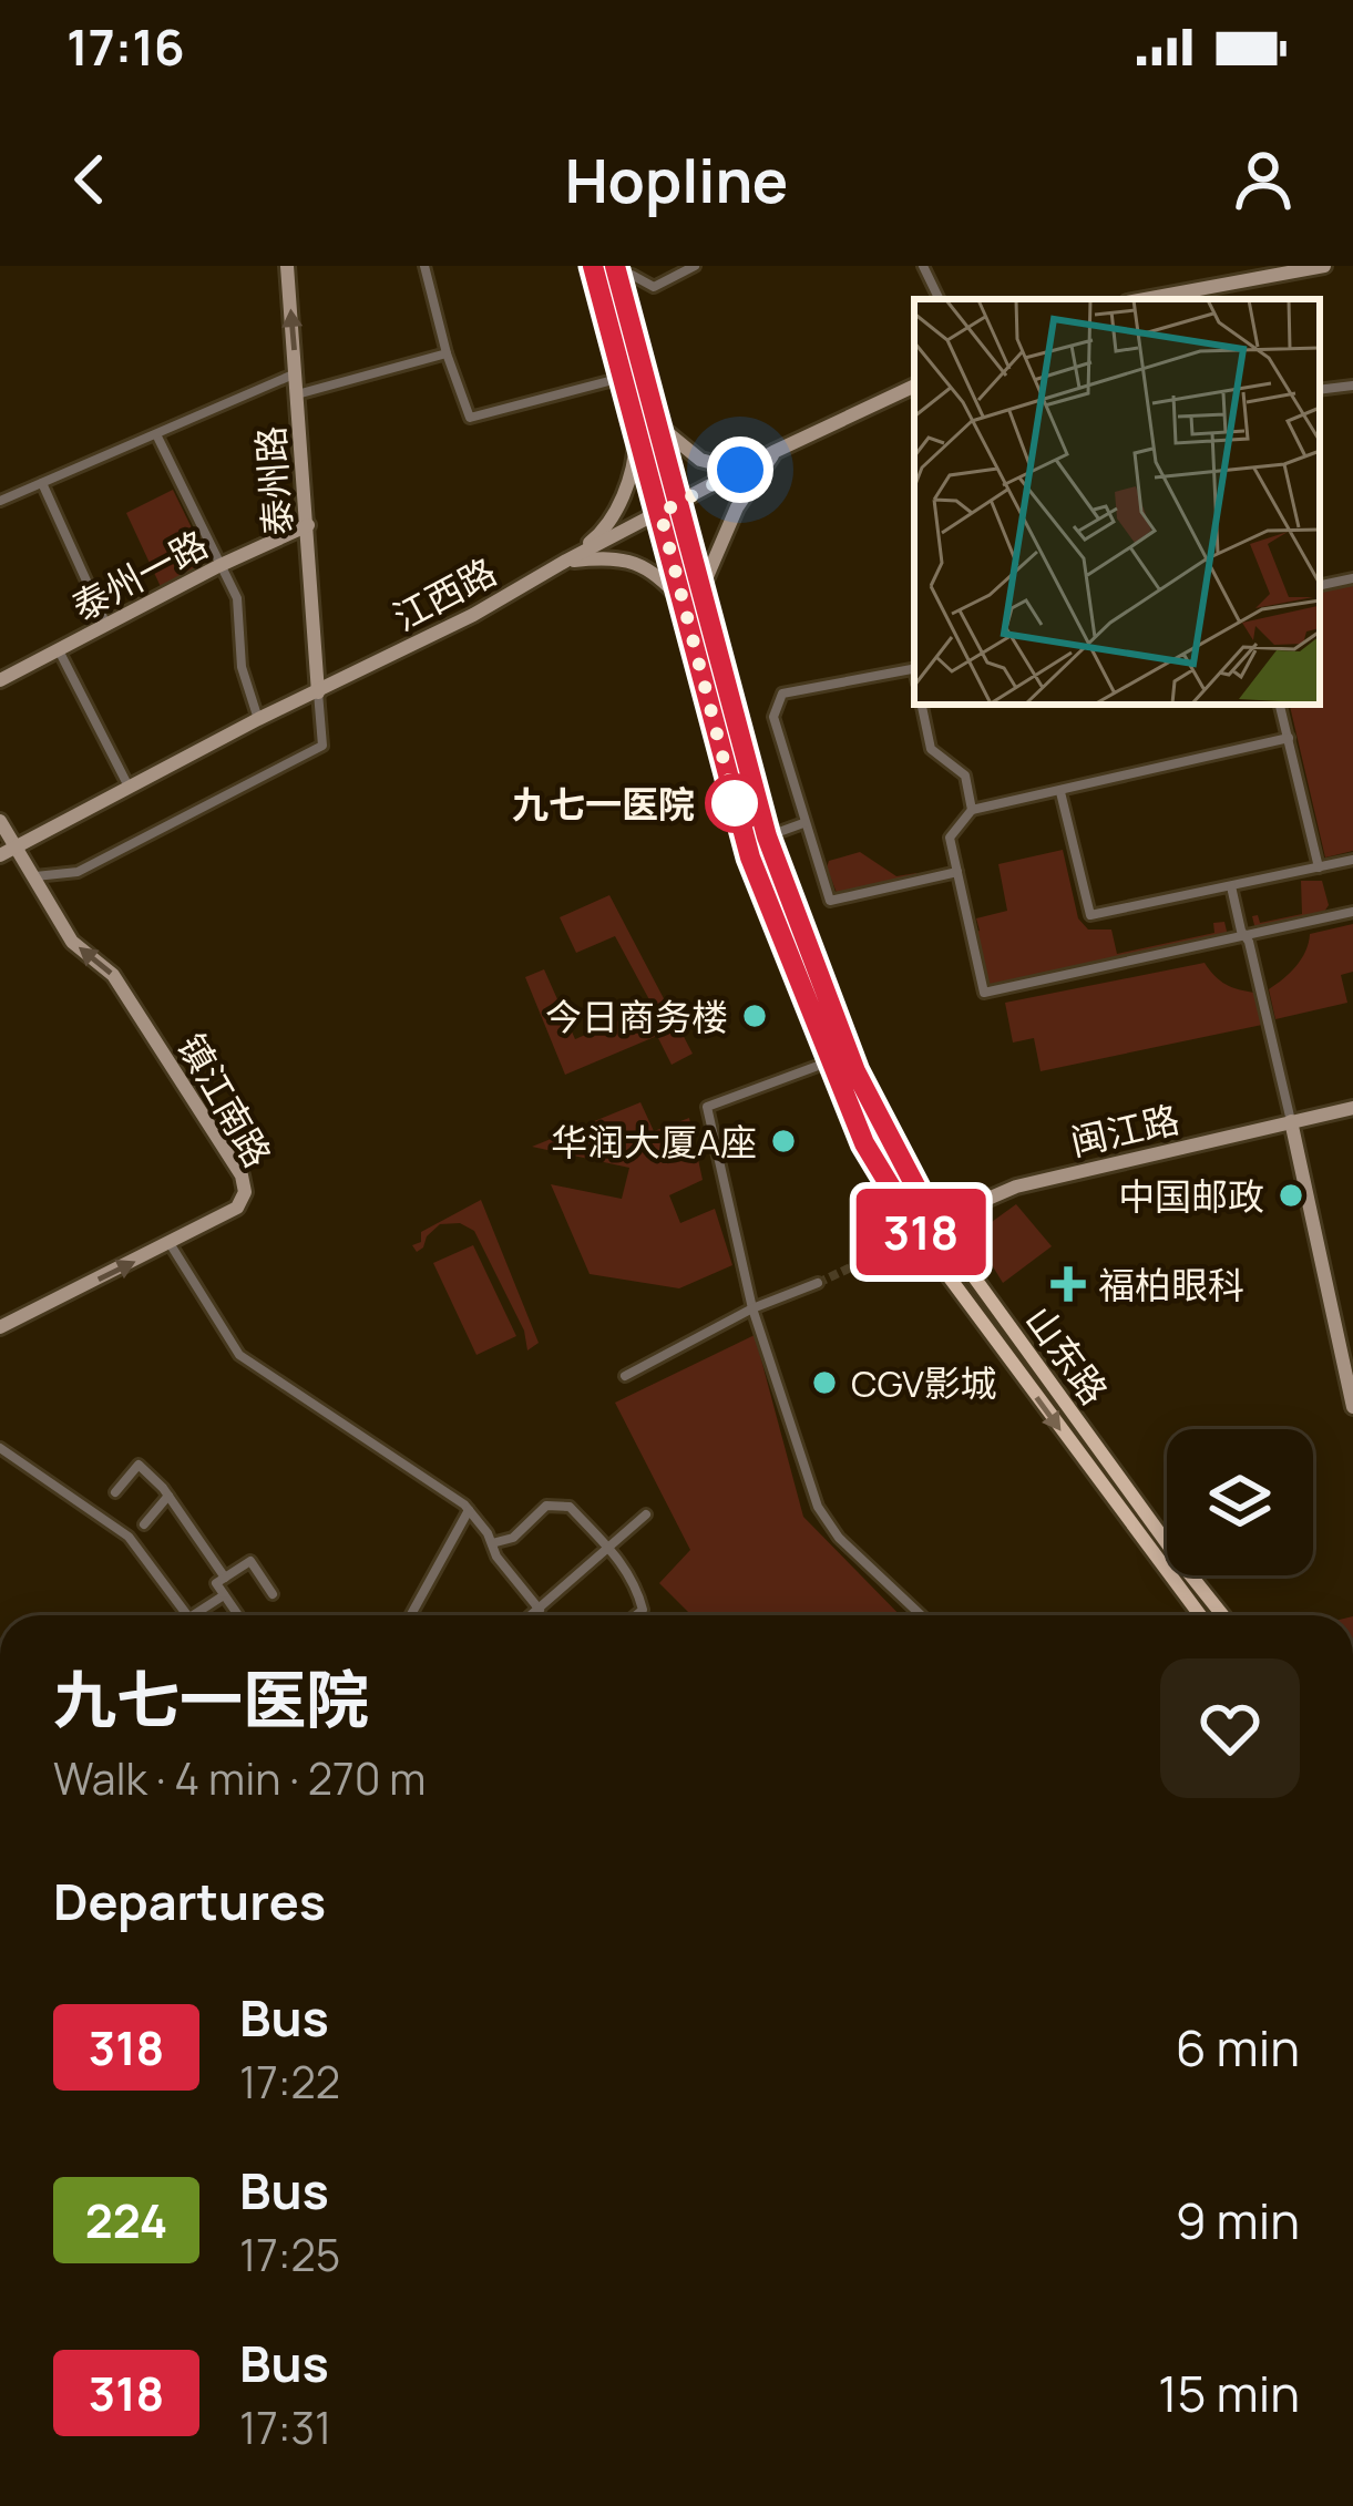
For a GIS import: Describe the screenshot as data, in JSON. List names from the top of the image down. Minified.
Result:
{"streets":{"main road":["山东路"],"street":["泰州路","泰州一路","江西路","镇江南路","闽江路"]},"crossings":[["泰州路","泰州一路"],["泰州路","江西路"],["江西路","镇江南路"],["江西路","山东路"],["闽江路","山东路"]],"places":{"other":["九七一医院","今日商务楼","华润大厦A座","中国邮政","CGV影城"],"health":["福柏眼科"]},"lines":["bus line 318"],"page":{"status":"17:16","header":"Hopline","on_map":"318","heading":[["九七一医院","Walk · 4 min · 270 m"],"Departures"],"list":[{"mark":"318","name":"Bus","note":"17:22","value":"6 min"},{"mark":"224","name":"Bus","note":"17:25","value":"9 min"},{"mark":"318","name":"Bus","note":"17:31","value":"15 min"}]}}
